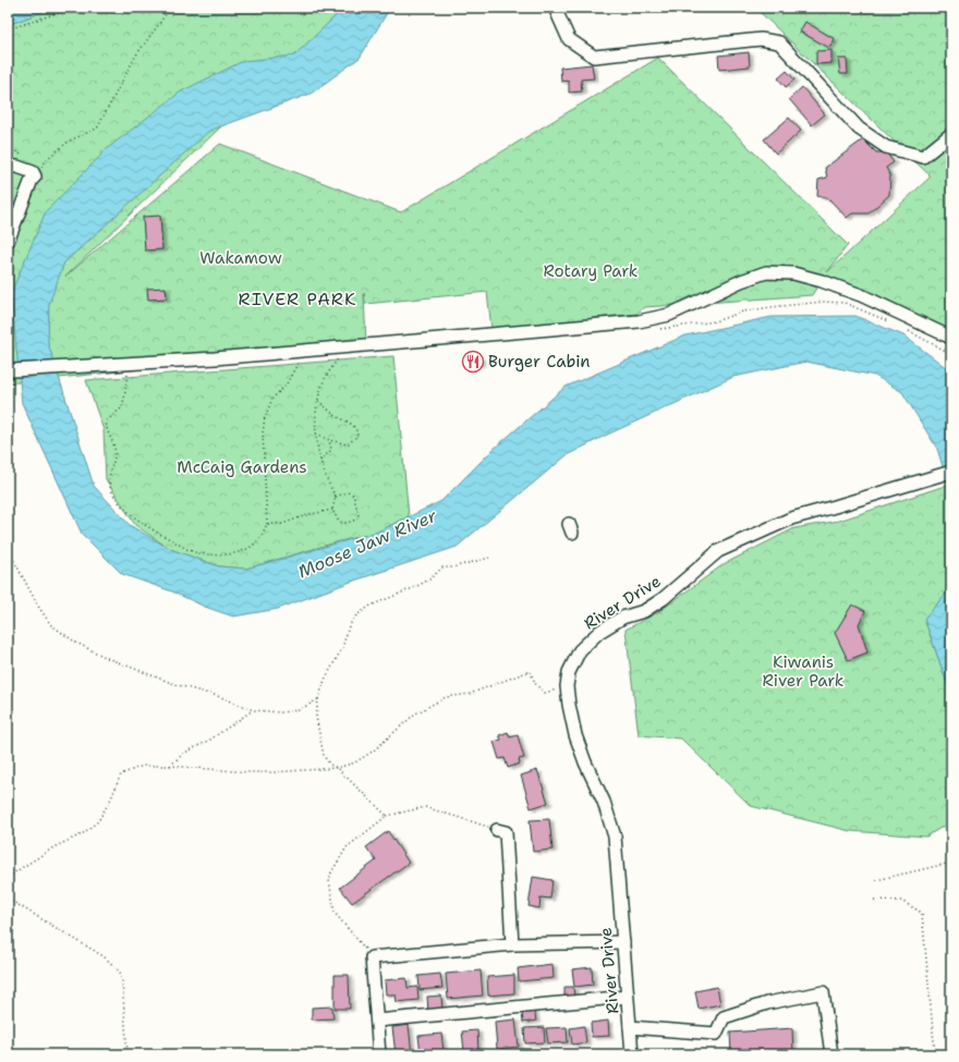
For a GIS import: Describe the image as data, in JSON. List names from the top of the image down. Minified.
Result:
{"streets":{"street":["River Drive"]},"districts":["RIVER PARK"],"water":["Moose Jaw River"],"parks":["Wakamow","Rotary Park","McCaig Gardens","Kiwanis River Park"],"places":{"restaurant":["Burger Cabin"]}}
